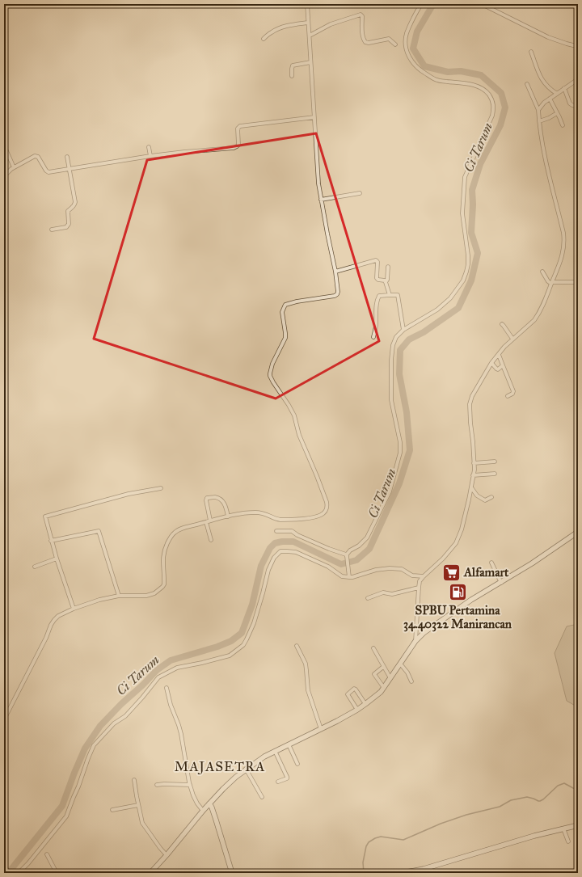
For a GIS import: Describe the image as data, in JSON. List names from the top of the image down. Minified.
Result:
{"districts":["MAJASETRA"],"water":["Ci Tarum"],"places":{"supermarket":["Alfamart"],"fuel station":["SPBU Pertamina 34.40322 Manirancan"]}}
